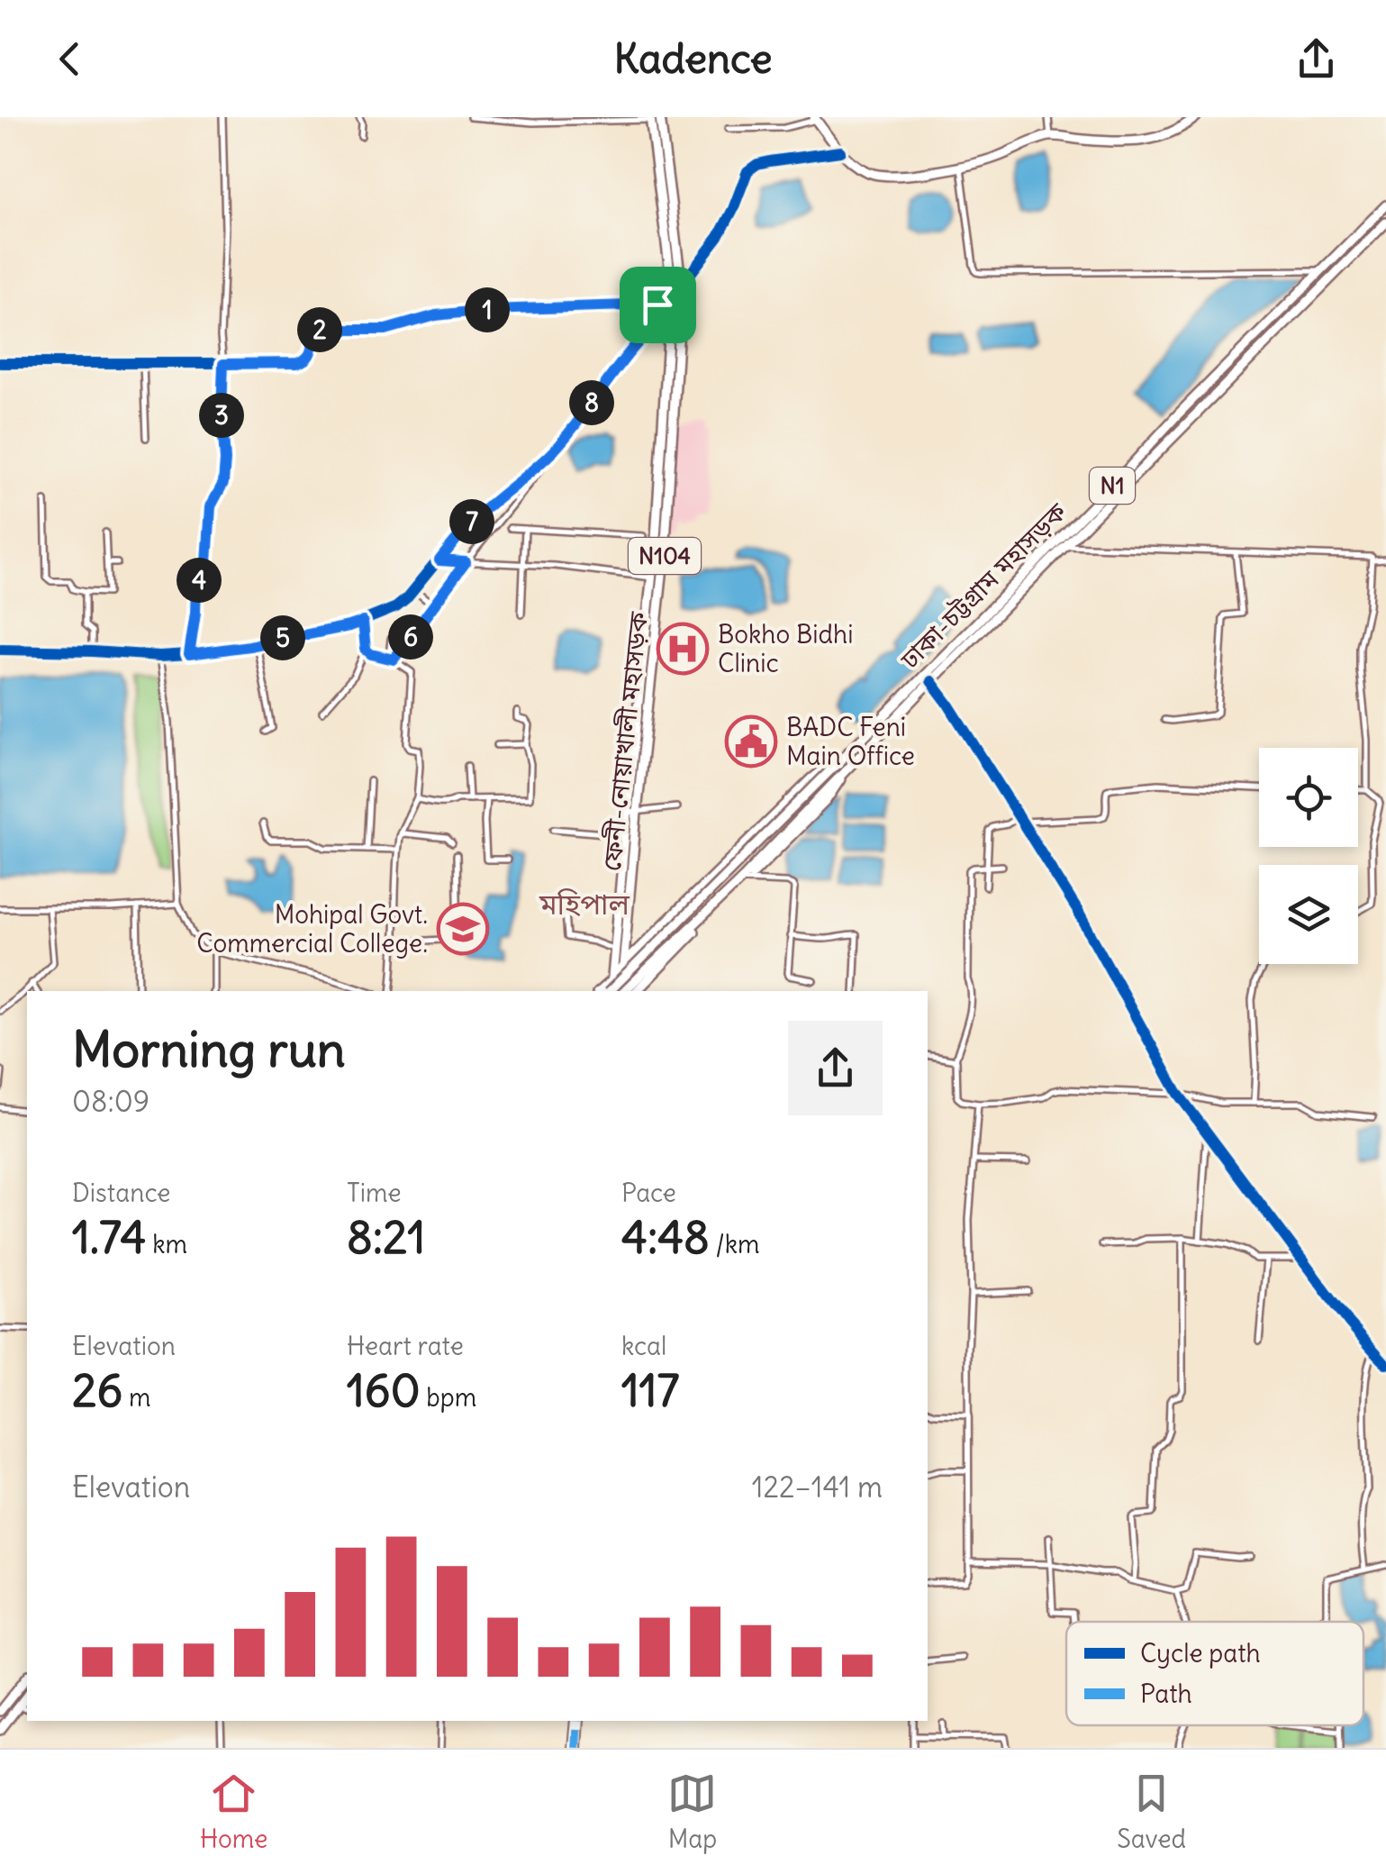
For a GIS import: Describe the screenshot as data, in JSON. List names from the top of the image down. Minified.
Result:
{"streets":{"highway":["N1","N104","ঢাকা-চট্টগ্রাম মহাসড়ক","ফেনী-নোয়াখালী মহাসড়ক"]},"districts":["মহিপাল"],"places":{"hospital":["Bokho Bidhi Clinic"],"public building":["BADC Feni Main Office"],"school or university":["Mohipal Govt. Commercial College."]},"legend":["Cycle path","Path"],"page":{"header":"Kadence","pins":["1","2","8","3","7","4","6","5"],"heading":["Morning run","08:09"],"stats":[["Distance","1.74 km"],["Time","8:21"],["Pace","4:48 /km"],["Elevation","26 m"],["Heart rate","160 bpm"],["kcal","117"]],"chart":["Elevation","122–141 m"],"tabs":["Home","Map","Saved"]}}
